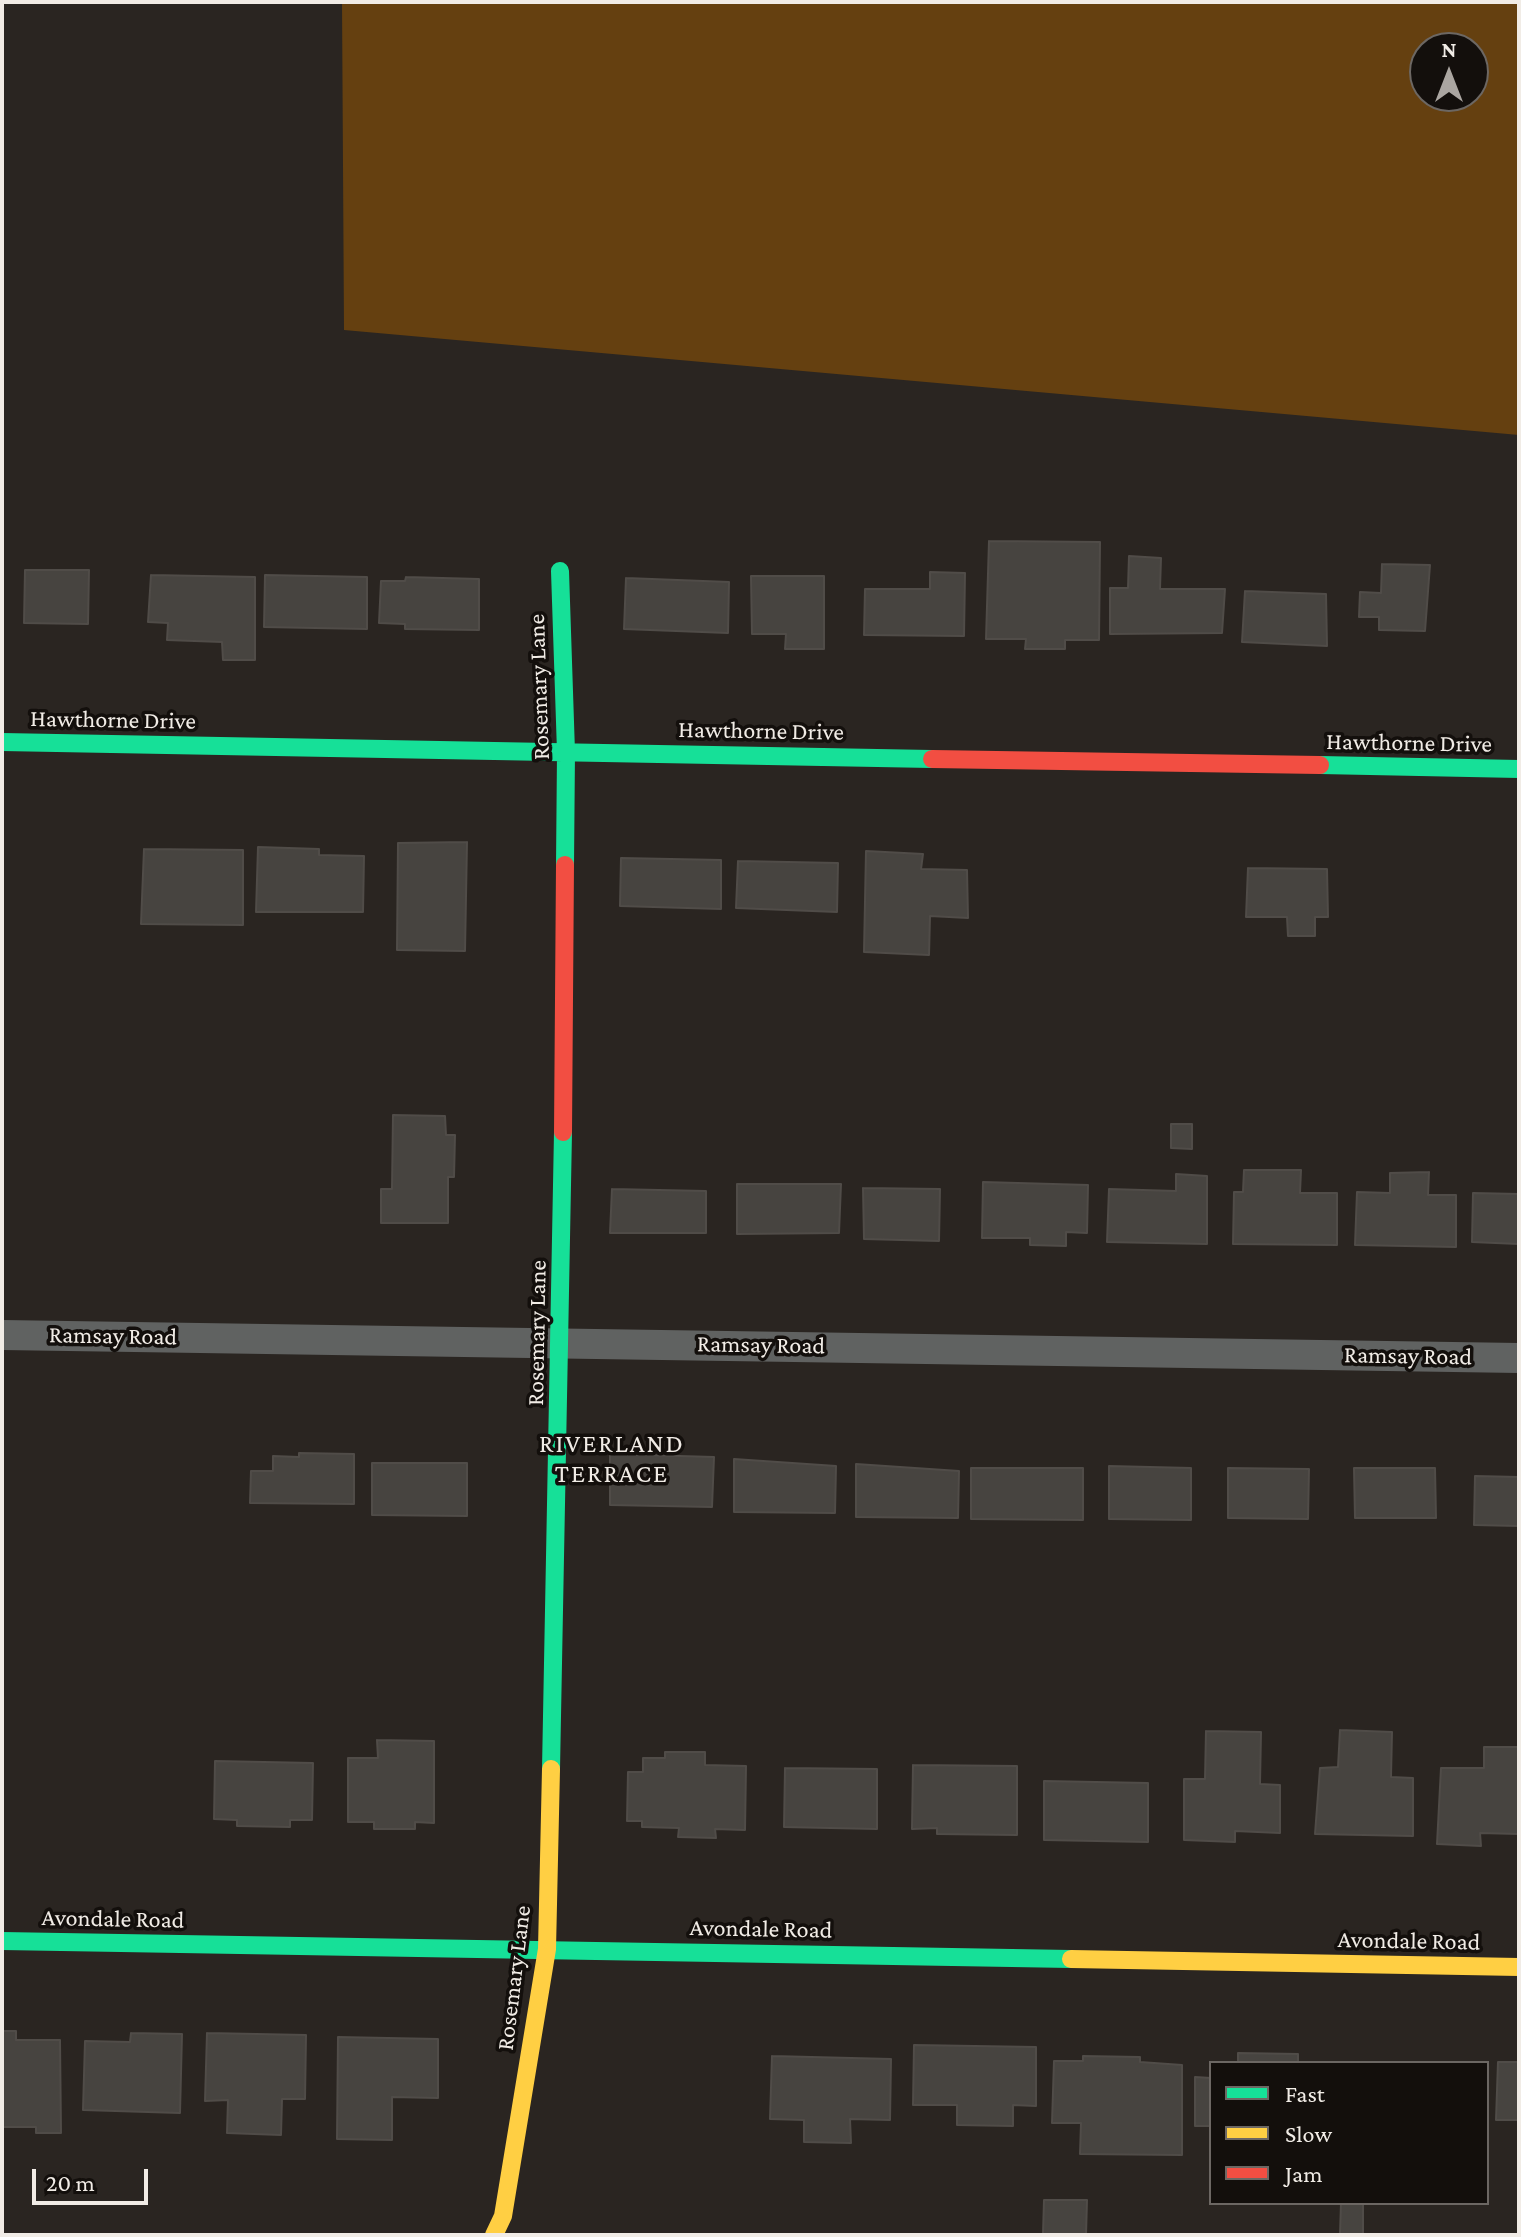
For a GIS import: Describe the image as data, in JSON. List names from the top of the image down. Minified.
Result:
{"streets":{"street":["Rosemary Lane","Hawthorne Drive","Ramsay Road","Avondale Road"]},"crossings":[["Rosemary Lane","Hawthorne Drive"],["Rosemary Lane","Ramsay Road"],["Rosemary Lane","Avondale Road"]],"districts":["RIVERLAND TERRACE"],"legend":["Fast","Slow","Jam"],"scale_bar":"20 m","north":"top"}
